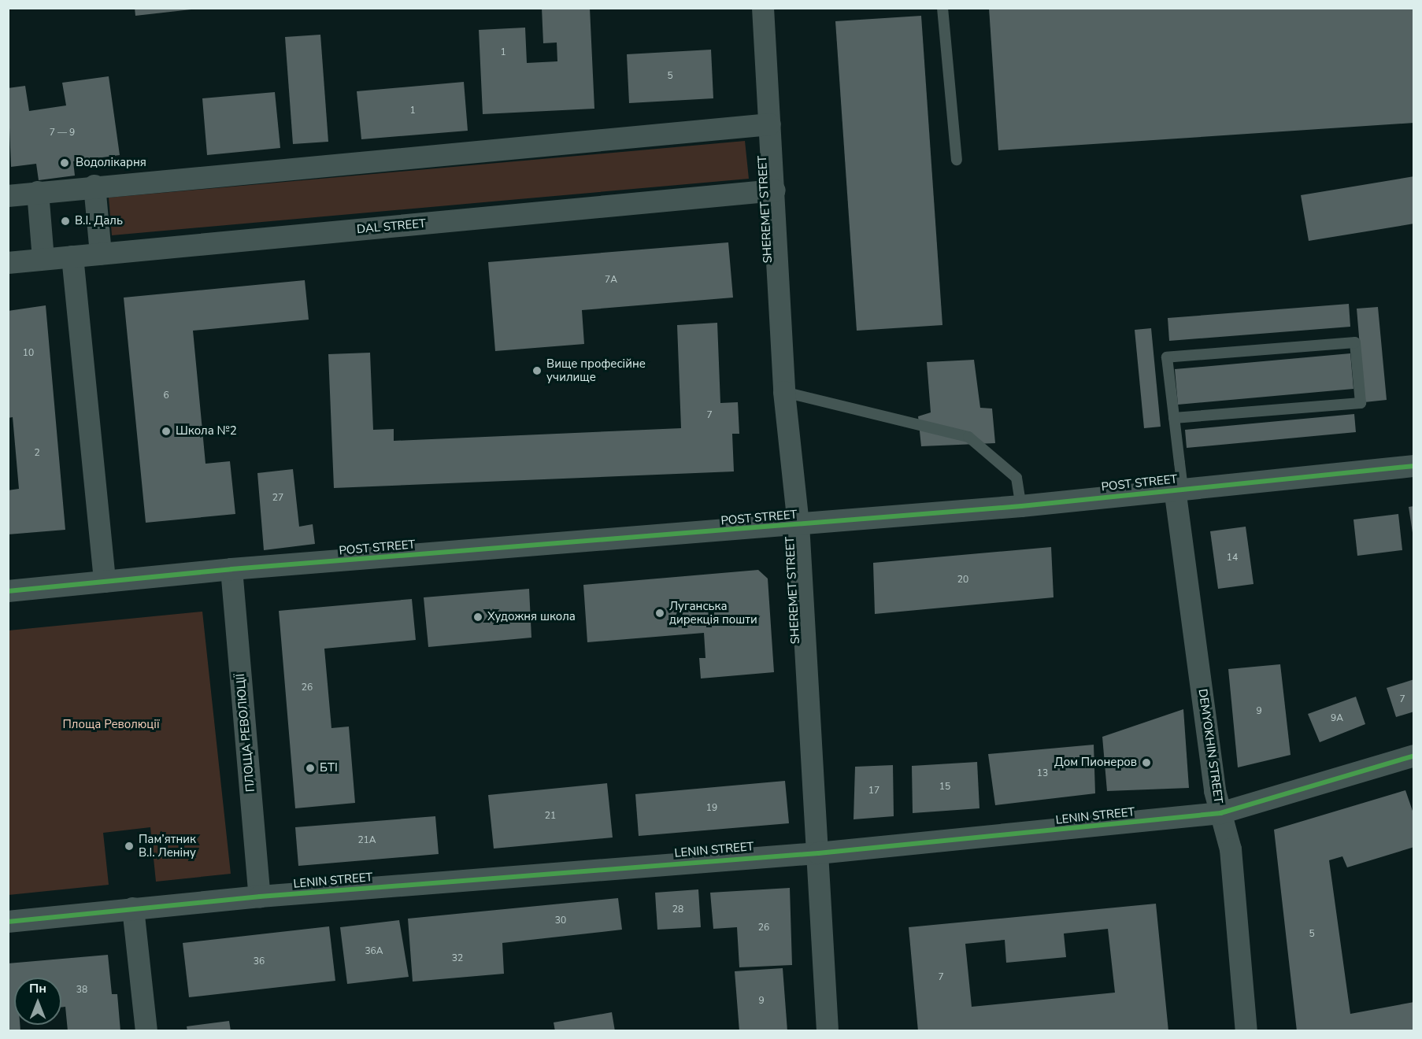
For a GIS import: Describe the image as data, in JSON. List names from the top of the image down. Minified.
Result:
{"streets":{"street":["SHEREMET STREET","DAL STREET","POST STREET","ПЛОЩА РЕВОЛЮЦІЇ","DEMYOKHIN STREET","LENIN STREET"]},"crossings":[["SHEREMET STREET","DAL STREET"],["SHEREMET STREET","POST STREET"],["SHEREMET STREET","LENIN STREET"],["POST STREET","ПЛОЩА РЕВОЛЮЦІЇ"],["POST STREET","DEMYOKHIN STREET"],["ПЛОЩА РЕВОЛЮЦІЇ","LENIN STREET"],["DEMYOKHIN STREET","LENIN STREET"]],"parks":["Площа Революції"],"places":["Водолікарня","В.І. Даль","Вище професійне училище","Школа №2","Луганська дирекція пошти","Художня школа","Дом Пионеров","БТІ","Пам’ятник В.І. Леніну"],"house_numbers":["1","5","1","7 — 9","7А","10","6","7","2","27","14","20","26","7","9","9А","13","15","17","19","21","21А","28","30","26","5","36А","32","36","7","38","9"],"north":"top"}
